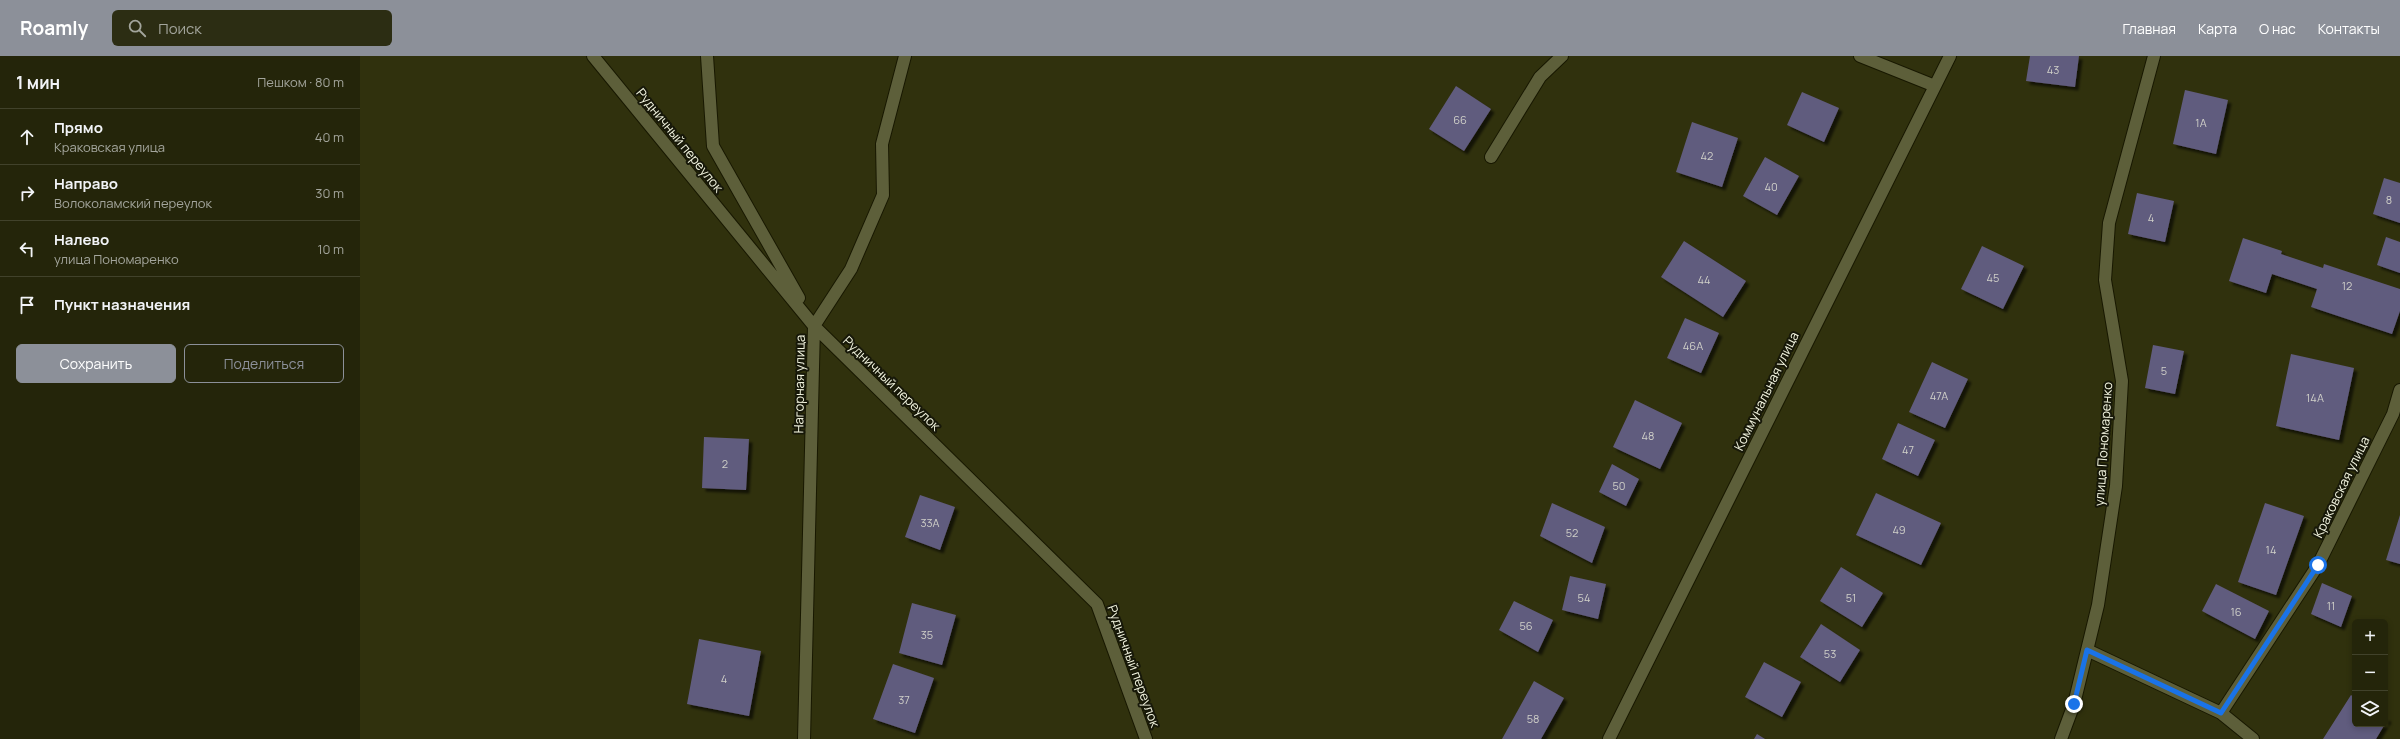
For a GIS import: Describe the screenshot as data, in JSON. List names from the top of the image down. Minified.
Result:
{"streets":{"street":["Рудничный переулок","Нагорная улица","Коммунальная улица","улица Пономаренко","Краковская улица"]},"crossings":[["Рудничный переулок","Нагорная улица"]],"house_numbers":["43","66","1А","42","40","8","4","45","44","12","46А","5","47А","14А","48","47","2","50","33А","49","52","14","54","51","11","16","56","35","53","4","37","58"],"page":{"header":"Roamly","search":"Поиск","nav":["Главная","Карта","О нас","Контакты"],"heading":["1 мин","Пешком · 80 m"],"list":[["Прямо","Краковская улица","40 m"],["Направо","Волоколамский переулок","30 m"],["Налево","улица Пономаренко","10 m"],"Пункт назначения"],"buttons":["Сохранить","Поделиться"],"map_buttons":["+","−"]}}
